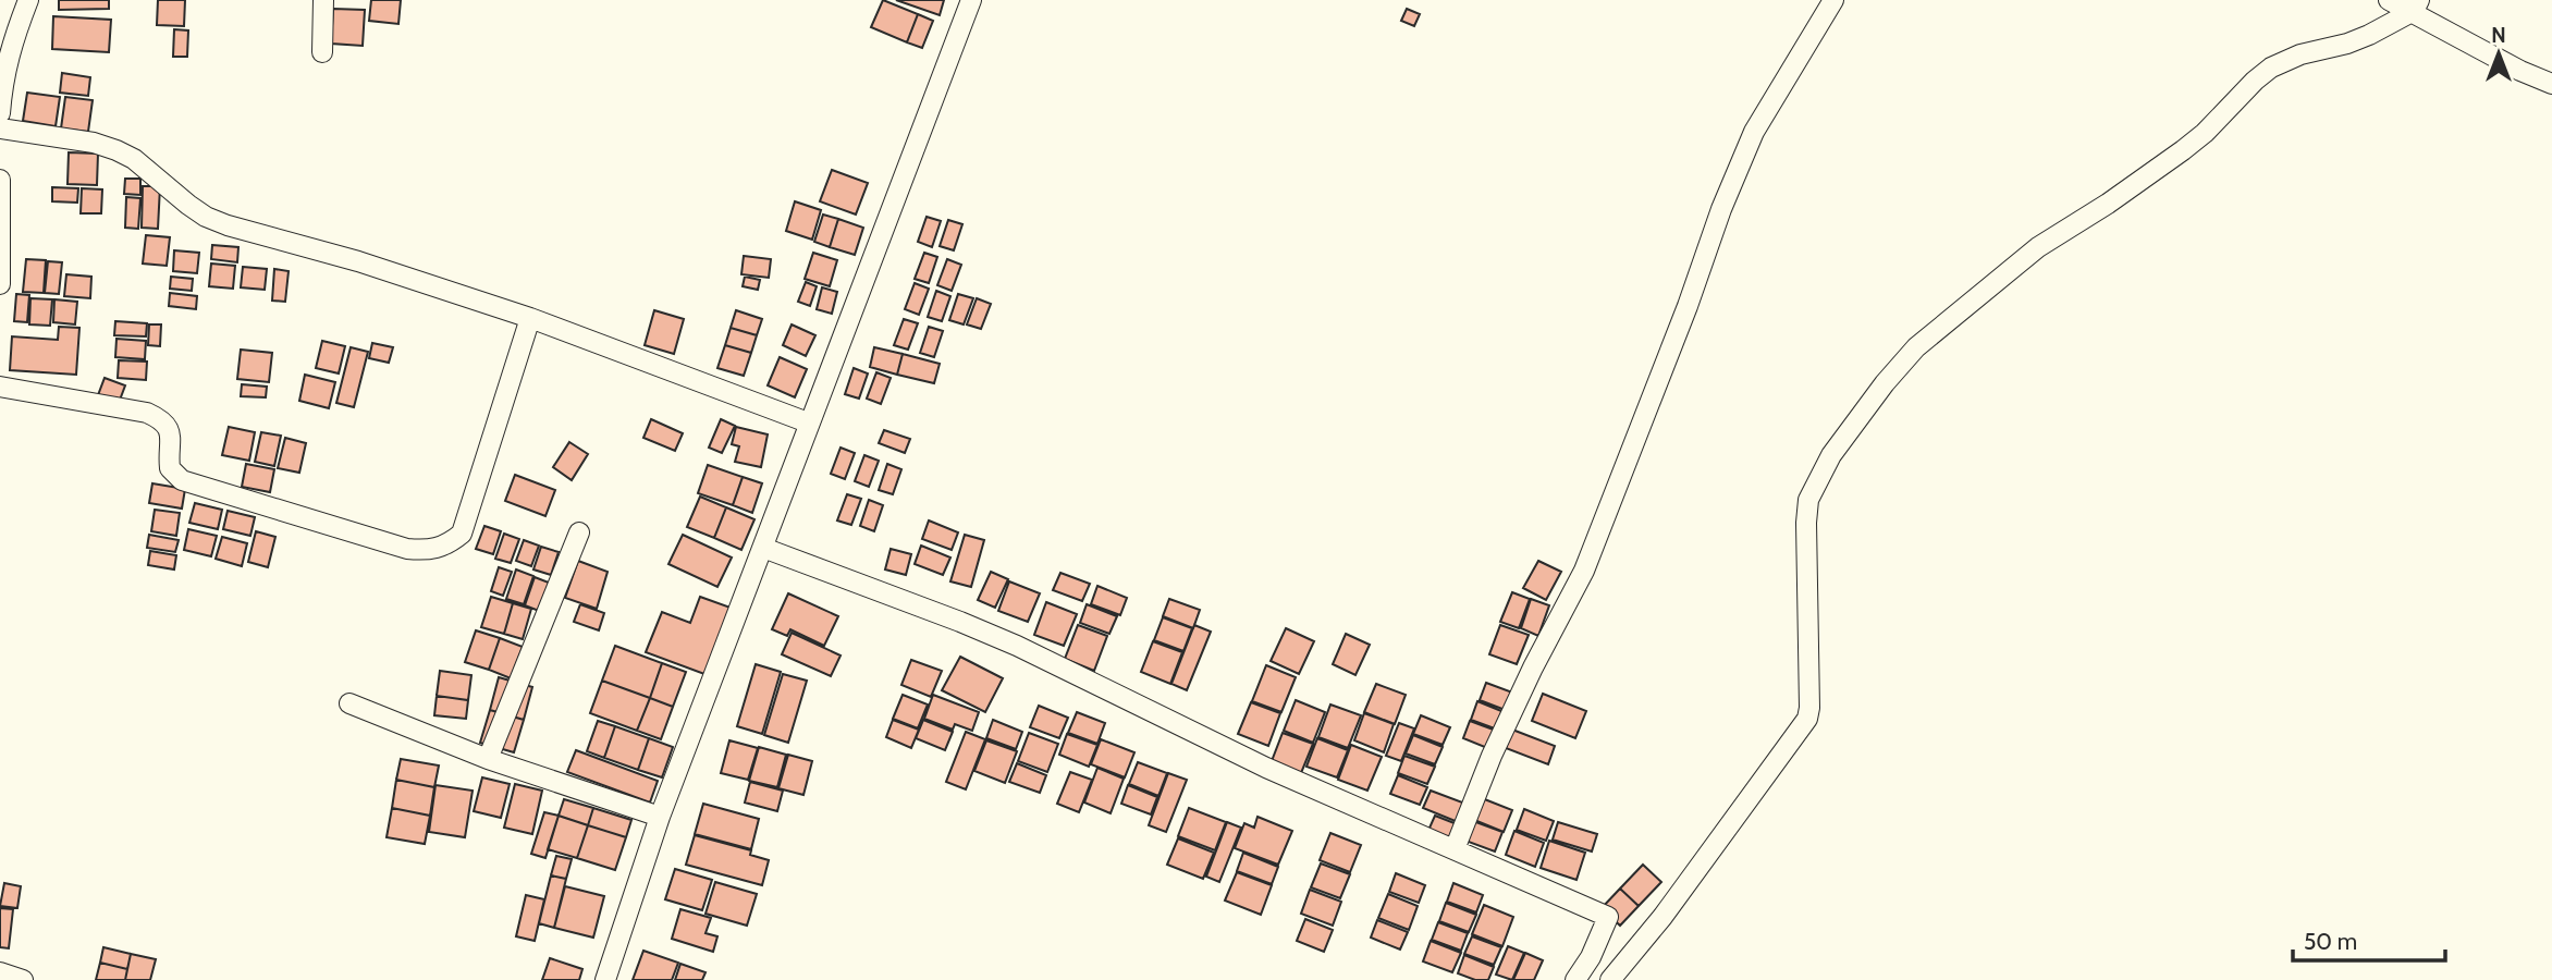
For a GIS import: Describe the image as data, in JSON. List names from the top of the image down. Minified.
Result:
{"scale_bar":"50 m","north":"top"}
